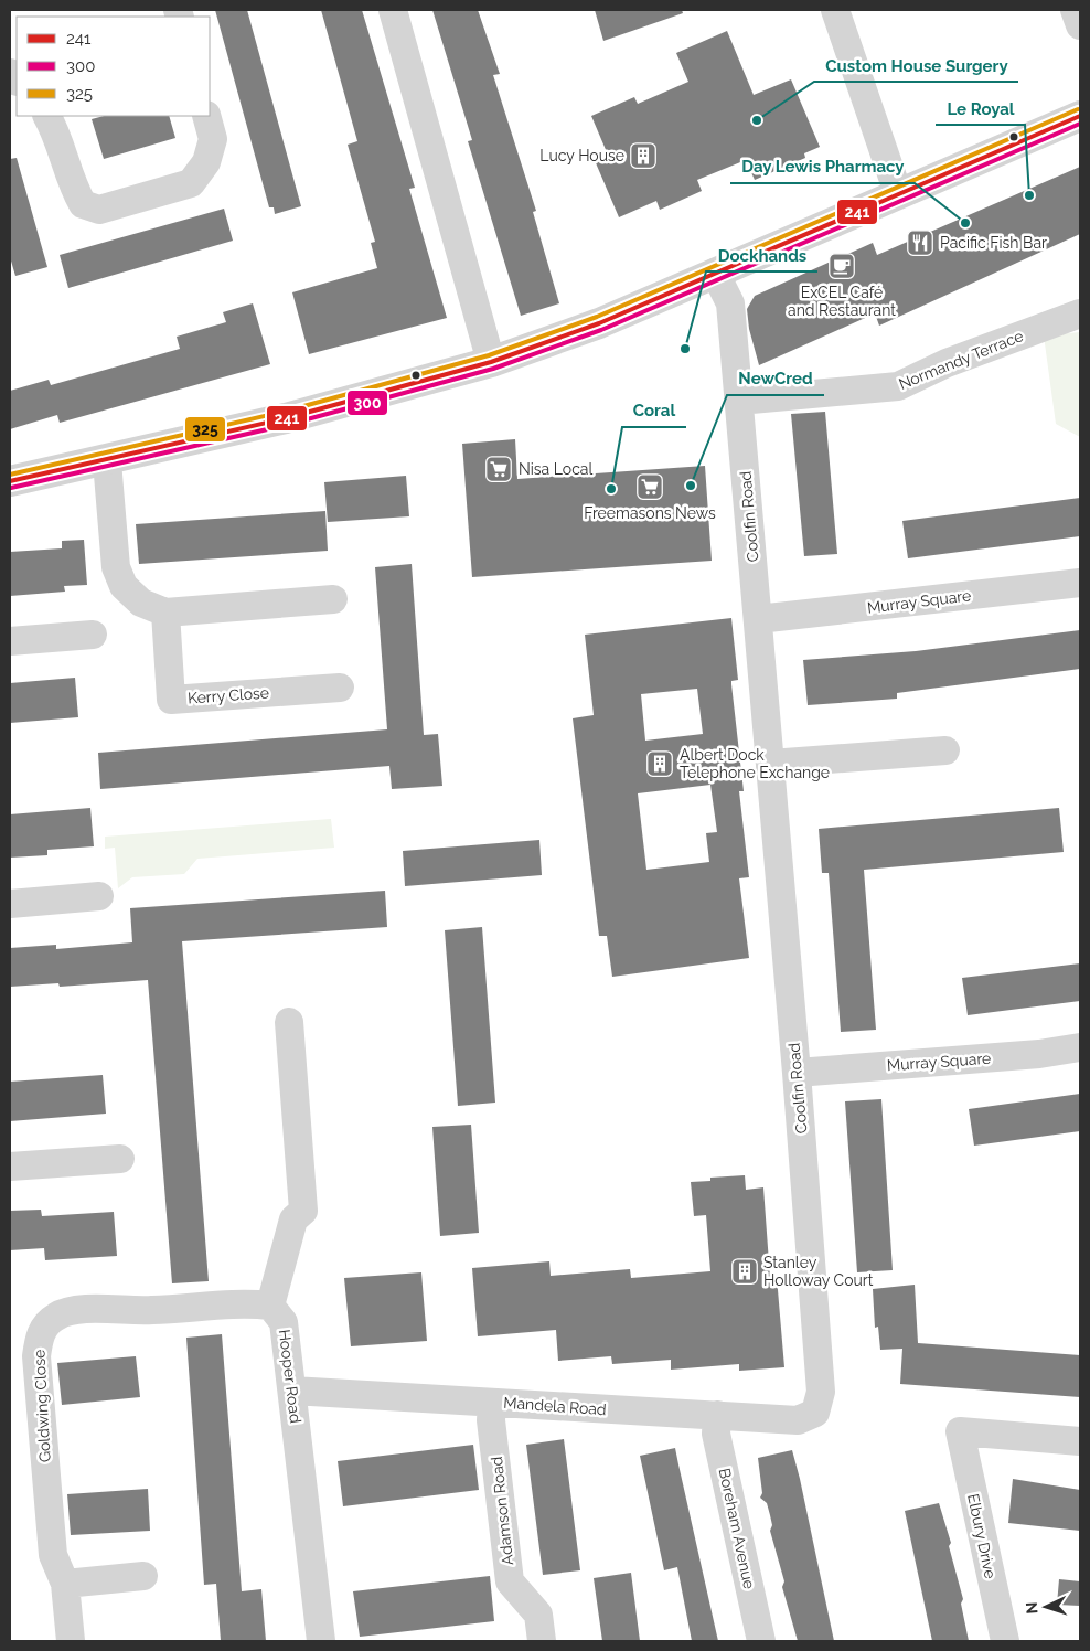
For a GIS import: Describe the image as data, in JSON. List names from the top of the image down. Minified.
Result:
{"streets":{"street":["Normandy Terrace","Coolfin Road","Murray Square","Kerry Close","Hooper Road","Goldwing Close","Mandela Road","Adamson Road","Boreham Avenue","Elbury Drive"]},"crossings":[["Normandy Terrace","Coolfin Road"],["Coolfin Road","Murray Square"],["Coolfin Road","Mandela Road"],["Hooper Road","Goldwing Close"],["Hooper Road","Mandela Road"],["Mandela Road","Adamson Road"],["Mandela Road","Boreham Avenue"]],"places":{"other":["Custom House Surgery","Le Royal","Day Lewis Pharmacy","Dockhands","NewCred","Coral"],"building":["Lucy House","Albert Dock Telephone Exchange","Stanley Holloway Court"],"restaurant":["Pacific Fish Bar"],"cafe":["ExCEL Café and Restaurant"],"supermarket":["Nisa Local","Freemasons News"]},"lines":["transit line 325","transit line 241","transit line 300"],"legend":["241","300","325"],"north":"left"}
